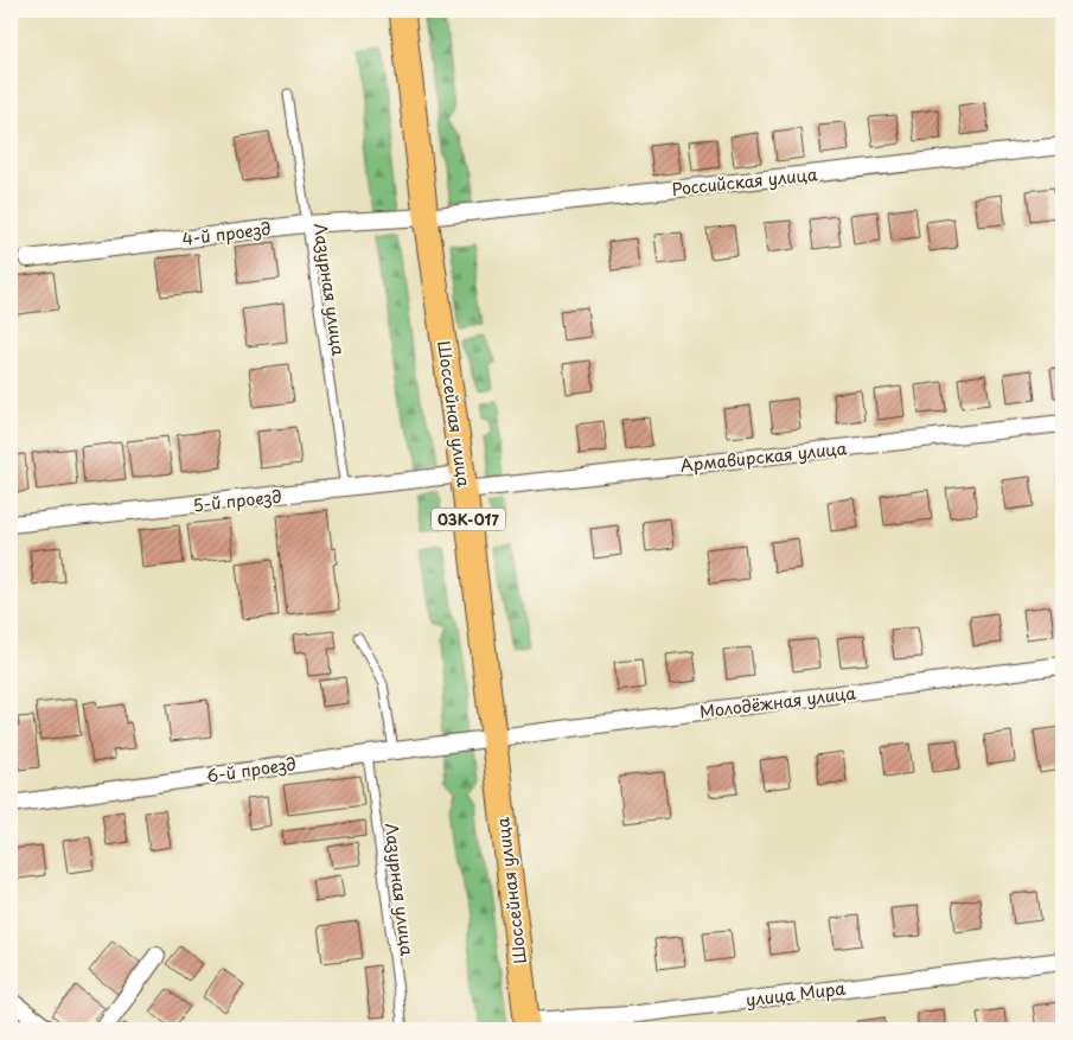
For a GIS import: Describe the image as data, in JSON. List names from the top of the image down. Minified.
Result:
{"streets":{"main road":["Шоссейная улица","03К-017"],"street":["Российская улица","4-й проезд","Армавирская улица","5-й проезд","Молодёжная улица","6-й проезд","улица Мира"],"lane":["Лазурная улица"]},"crossings":[["Российская улица","4-й проезд"],["Российская улица","Шоссейная улица"],["4-й проезд","Лазурная улица"],["4-й проезд","Шоссейная улица"],["Лазурная улица","5-й проезд"],["Лазурная улица","6-й проезд"],["Шоссейная улица","Армавирская улица"],["Шоссейная улица","5-й проезд"],["Шоссейная улица","Молодёжная улица"],["Шоссейная улица","6-й проезд"],["Шоссейная улица","улица Мира"],["Армавирская улица","5-й проезд"],["Молодёжная улица","6-й проезд"]]}
